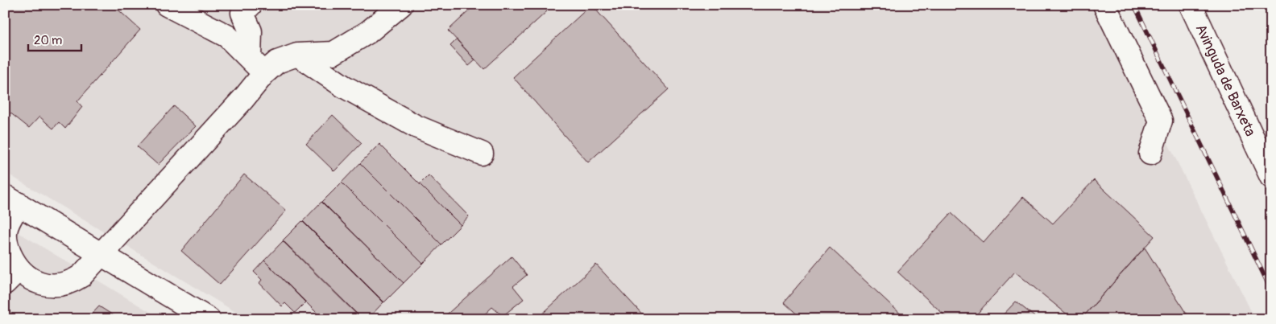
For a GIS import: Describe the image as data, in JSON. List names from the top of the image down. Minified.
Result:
{"streets":{"street":["Avinguda de Barxeta"]},"scale_bar":"20 m"}
